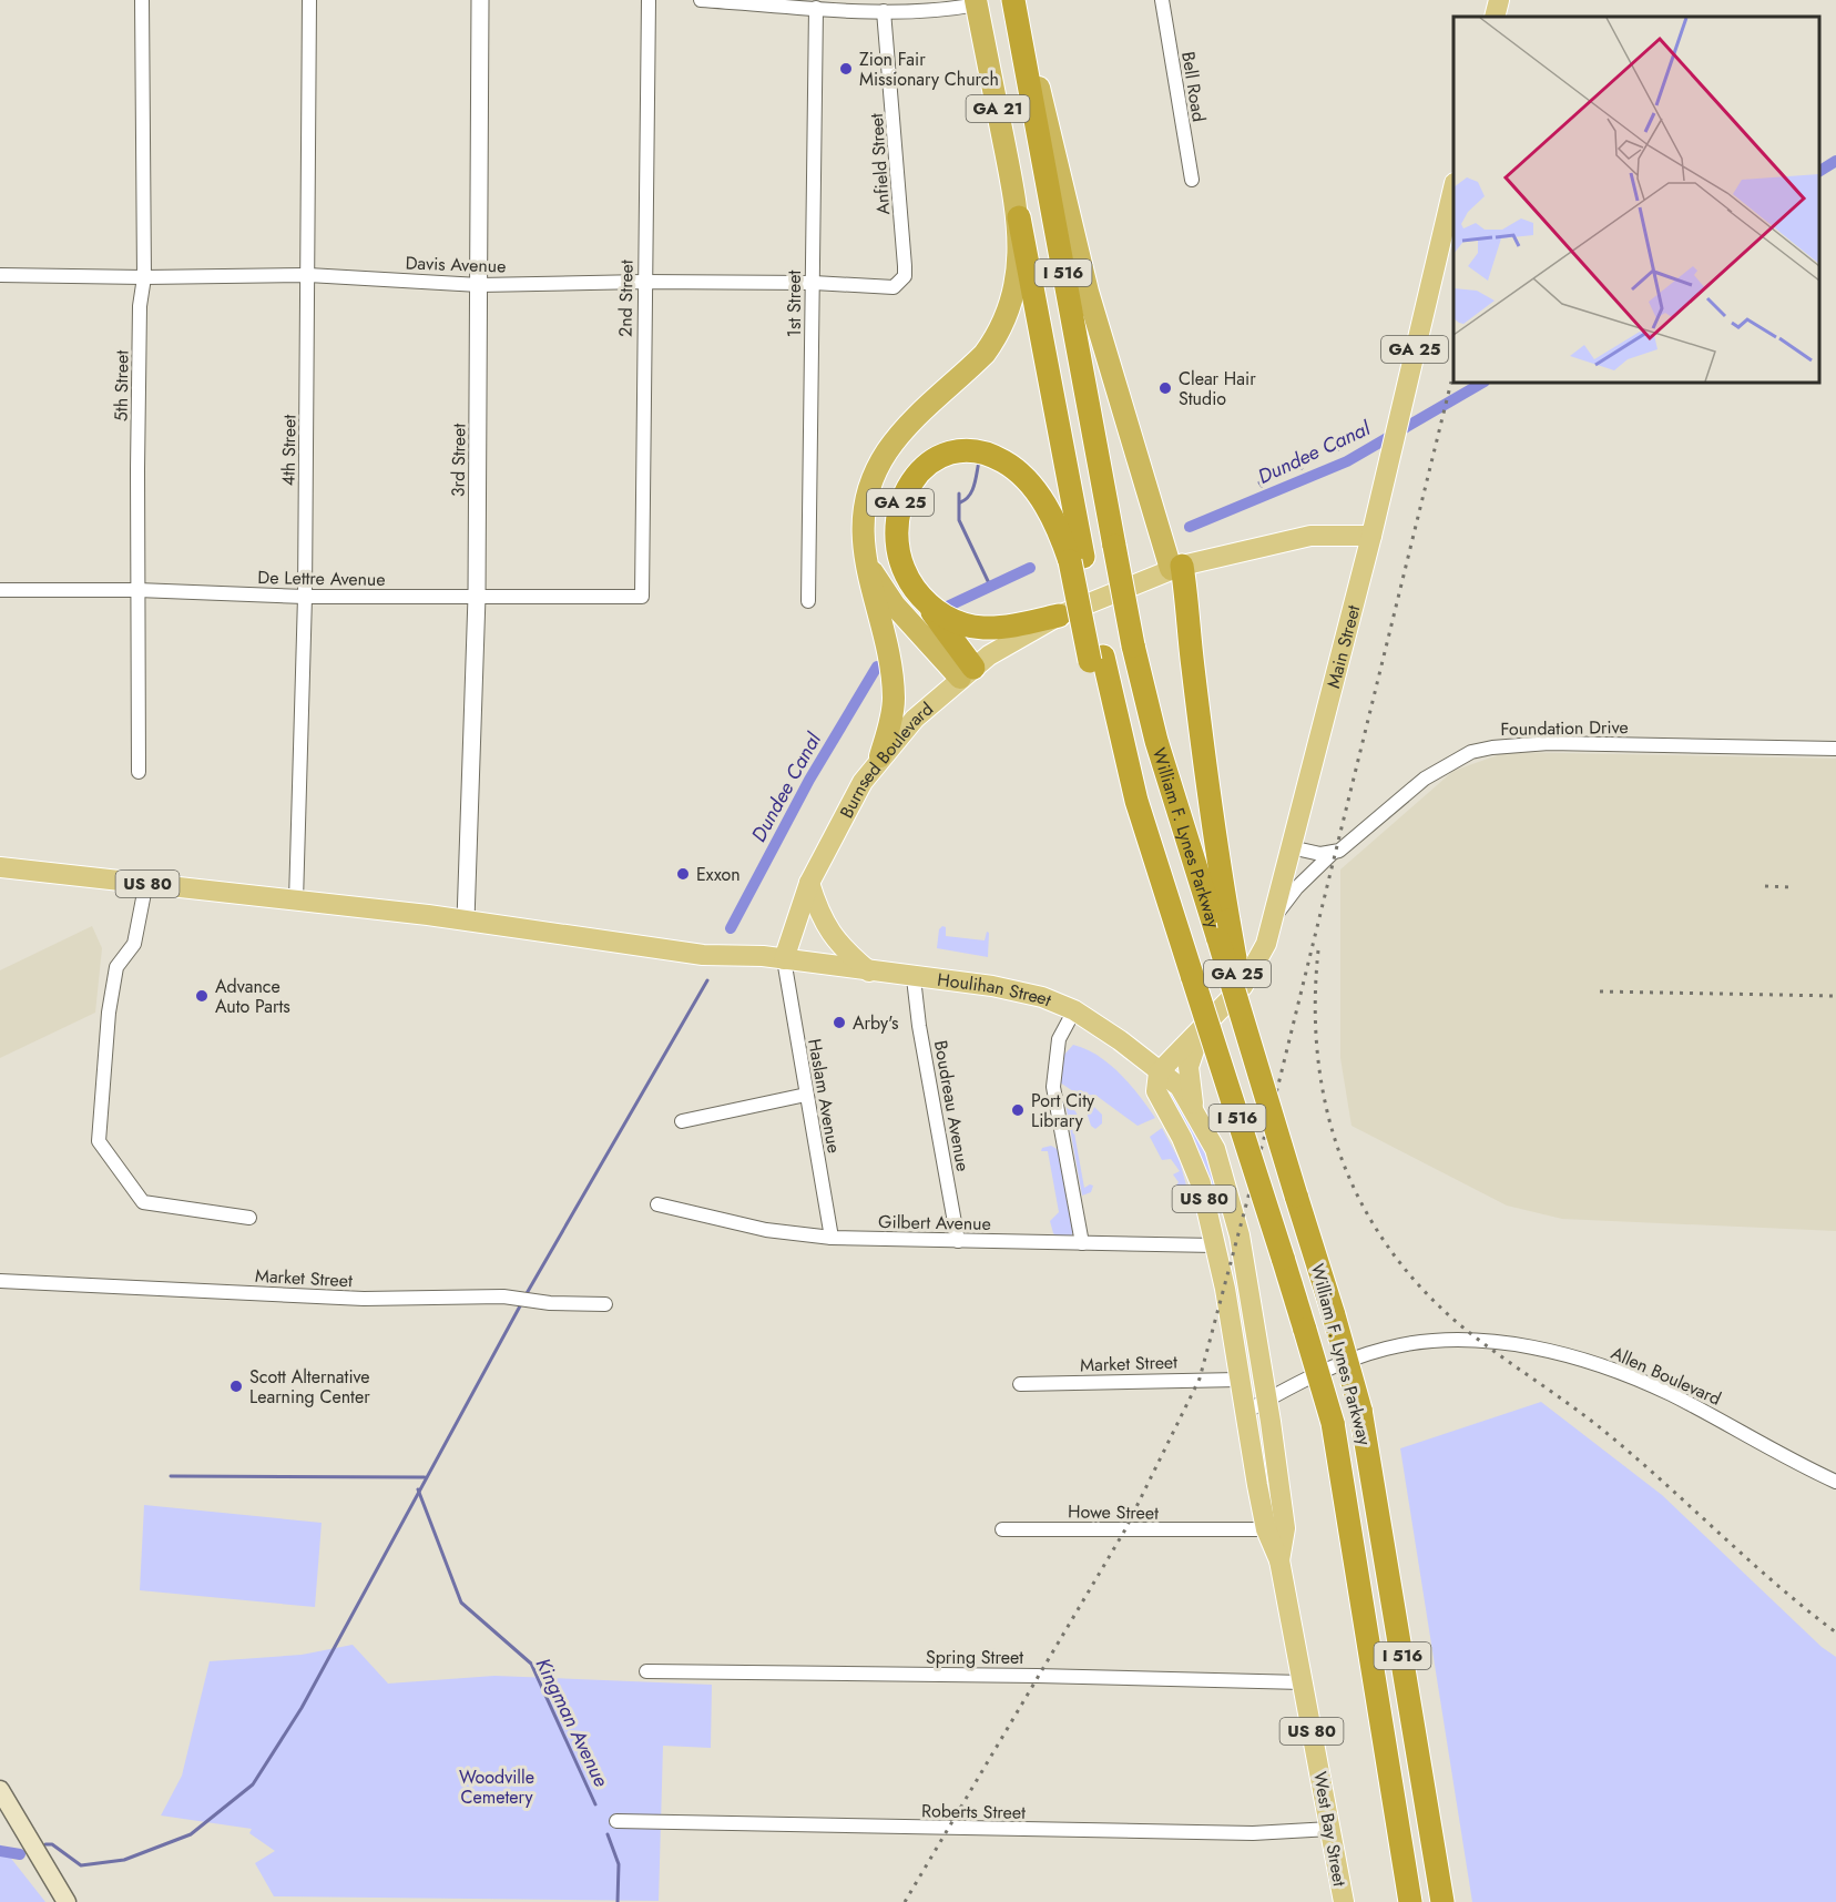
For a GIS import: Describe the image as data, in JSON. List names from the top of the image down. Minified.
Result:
{"streets":{"highway":["GA 21","I 516","GA 25","William F. Lynes Parkway"],"main road":["Main Street","Burnsed Boulevard","US 80","Houlihan Street","West Bay Street"],"street":["Bell Road","Anfield Street","Davis Avenue","2nd Street","1st Street","5th Street","4th Street","3rd Street","De Lettre Avenue","Foundation Drive","Haslam Avenue","Boudreau Avenue","Gilbert Avenue","Market Street","Allen Boulevard","Howe Street","Spring Street","Roberts Street"]},"crossings":[["GA 21","William F. Lynes Parkway"],["Anfield Street","Davis Avenue"],["Davis Avenue","2nd Street"],["Davis Avenue","1st Street"],["Davis Avenue","5th Street"],["Davis Avenue","4th Street"],["Davis Avenue","3rd Street"],["2nd Street","De Lettre Avenue"],["GA 25","Main Street"],["GA 25","Burnsed Boulevard"],["GA 25","William F. Lynes Parkway"],["5th Street","De Lettre Avenue"],["4th Street","De Lettre Avenue"],["4th Street","US 80"],["3rd Street","De Lettre Avenue"],["3rd Street","US 80"],["Main Street","Foundation Drive"],["Main Street","US 80"],["Burnsed Boulevard","US 80"],["Burnsed Boulevard","Haslam Avenue"],["US 80","Houlihan Street"],["US 80","Haslam Avenue"],["US 80","Boudreau Avenue"],["US 80","Gilbert Avenue"],["US 80","West Bay Street"],["Houlihan Street","Boudreau Avenue"],["Haslam Avenue","Gilbert Avenue"],["Boudreau Avenue","Gilbert Avenue"],["Gilbert Avenue","West Bay Street"],["Market Street","West Bay Street"],["Allen Boulevard","West Bay Street"],["Howe Street","West Bay Street"],["Spring Street","West Bay Street"],["Roberts Street","West Bay Street"]],"water":["Dundee Canal","Kingman Avenue"],"parks":["Woodville Cemetery"],"places":["Zion Fair Missionary Church","Clear Hair Studio","Exxon","Advance Auto Parts","Arby's","Port City Library","Scott Alternative Learning Center"]}
